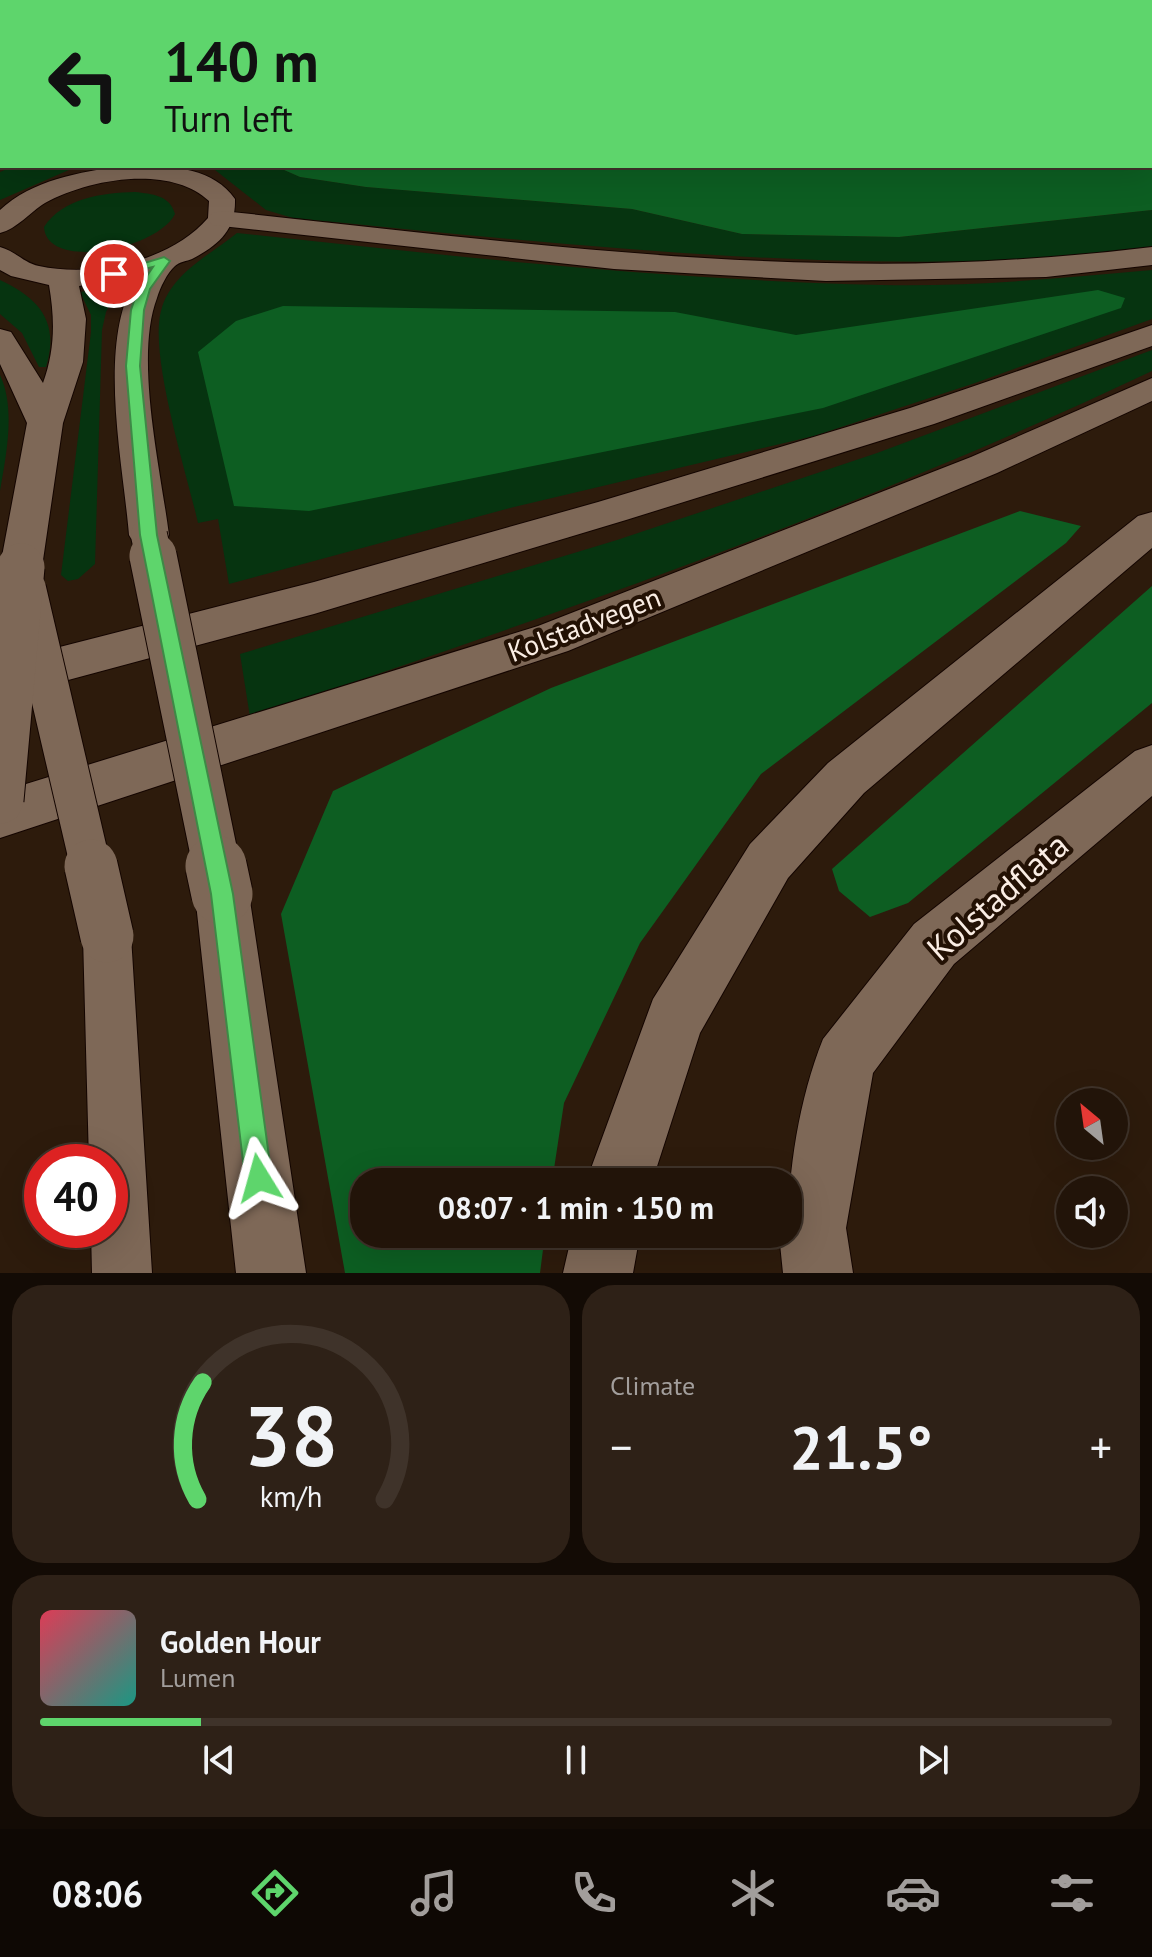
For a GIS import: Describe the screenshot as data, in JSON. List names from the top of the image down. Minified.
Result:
{"streets":{"street":["Kolstadvegen","Kolstadflata"]},"north":"top left","page":{"turn":["140 m","Turn left"],"limit":"40","trip":"08:07 · 1 min · 150 m","tile":"Climate","heat":["−","21.5°","+"],"song":["Golden Hour","Lumen"],"tabs":"08:06","gauge":["38","km/h"]}}
